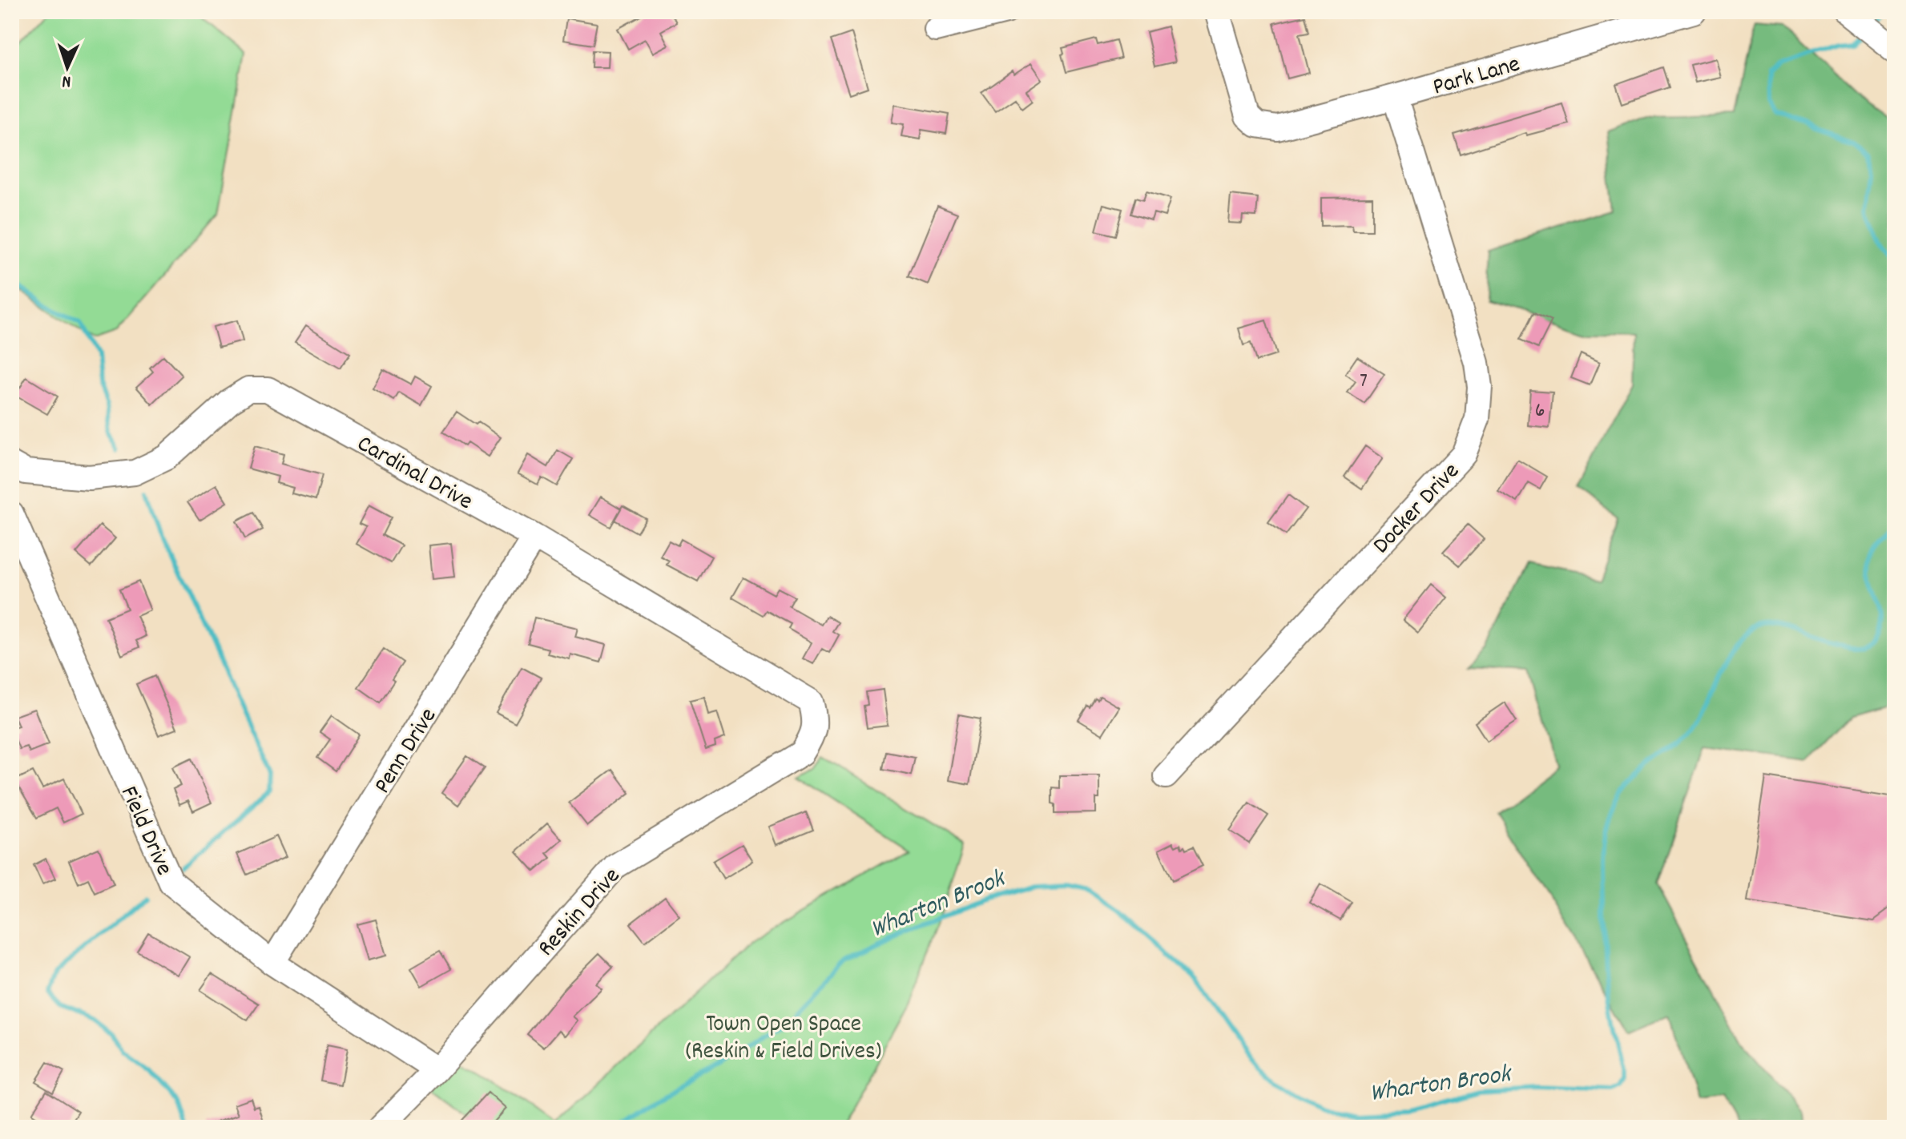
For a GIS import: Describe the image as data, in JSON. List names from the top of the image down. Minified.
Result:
{"streets":{"street":["Park Lane","Cardinal Drive","Docker Drive","Penn Drive","Field Drive","Reskin Drive"]},"crossings":[["Park Lane","Docker Drive"],["Cardinal Drive","Penn Drive"],["Cardinal Drive","Reskin Drive"],["Penn Drive","Field Drive"],["Field Drive","Reskin Drive"]],"water":["Wharton Brook"],"parks":["Town Open Space (Reskin & Field Drives)"],"house_numbers":["7","6"],"north":"bottom"}
